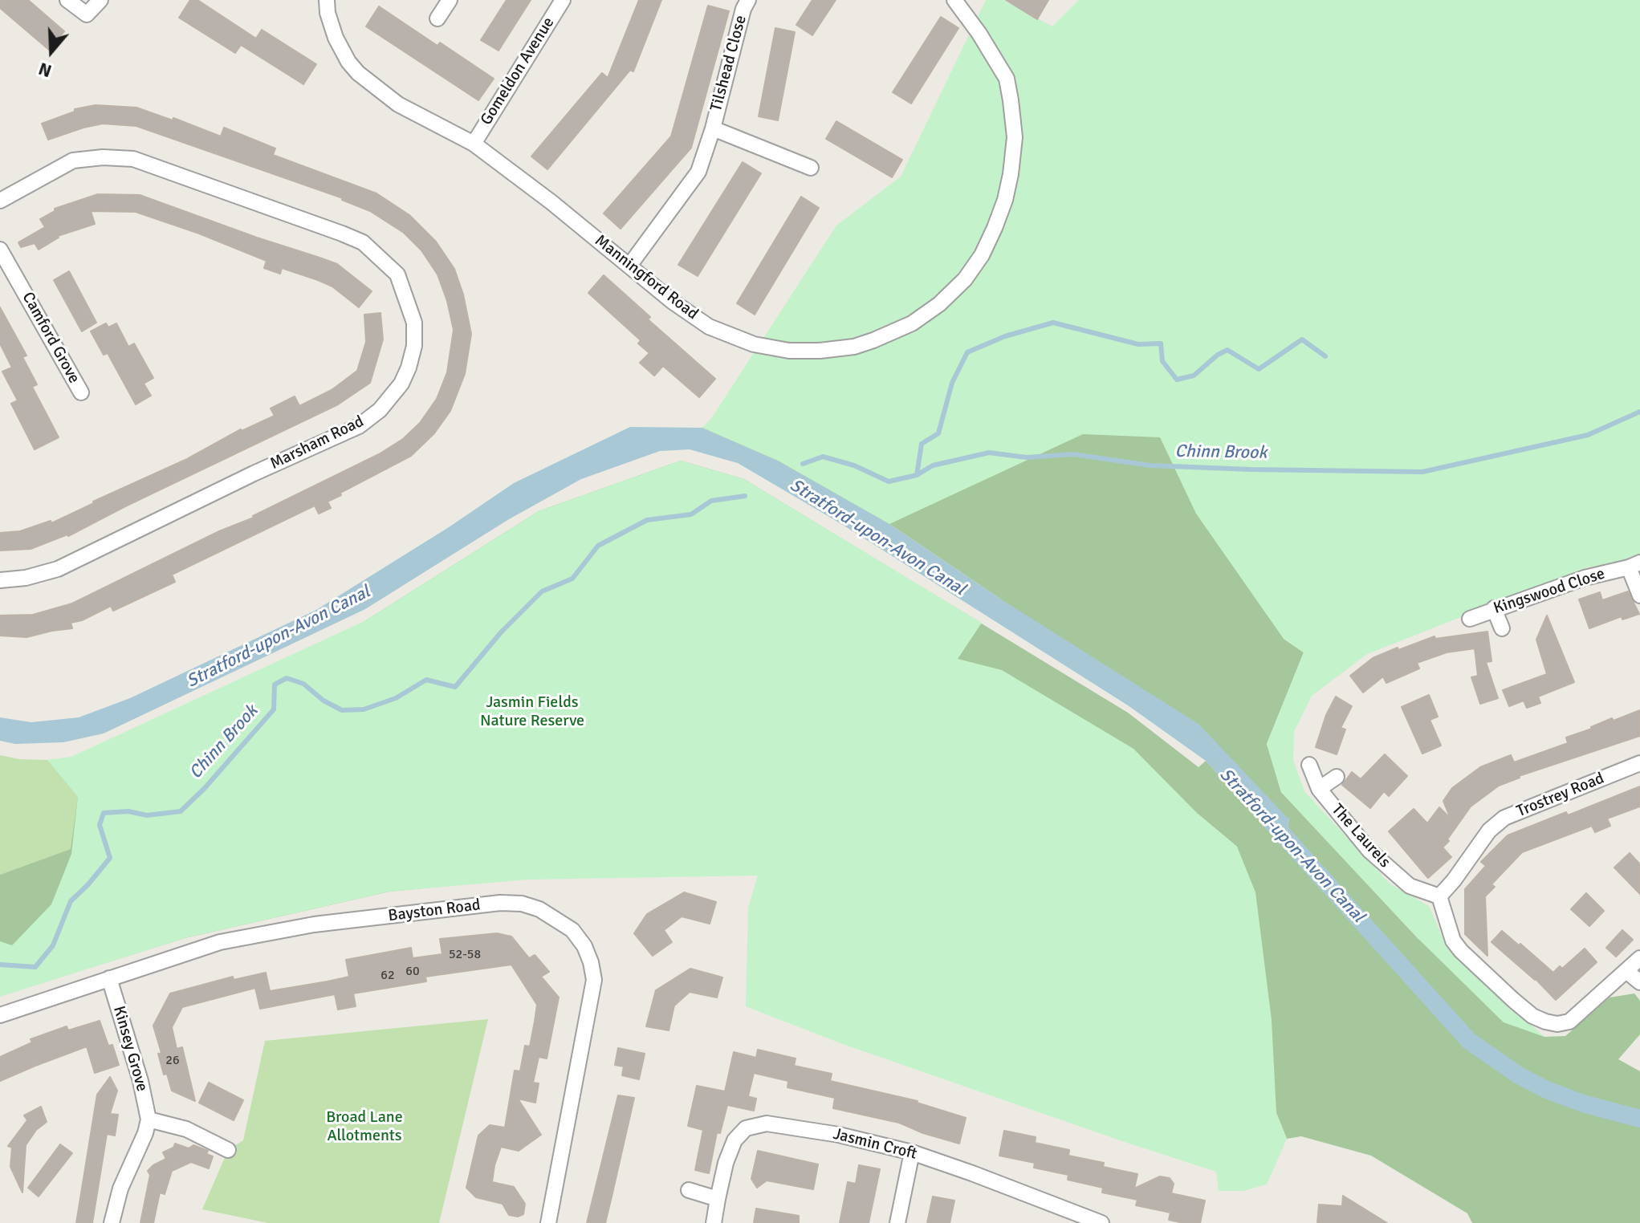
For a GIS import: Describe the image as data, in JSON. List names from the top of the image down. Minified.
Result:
{"streets":{"street":["Tilshead Close","Gomeldon Avenue","Manningford Road","Camford Grove","Marsham Road","Kingswood Close","Trostrey Road","The Laurels","Bayston Road","Kinsey Grove","Jasmin Croft"]},"crossings":[["Tilshead Close","Manningford Road"],["Gomeldon Avenue","Manningford Road"],["Trostrey Road","The Laurels"],["Bayston Road","Kinsey Grove"]],"water":["Chinn Brook","Stratford-upon-Avon Canal"],"parks":["Jasmin Fields Nature Reserve","Broad Lane Allotments"],"house_numbers":["52-58","60","62","26"],"north":"bottom"}
